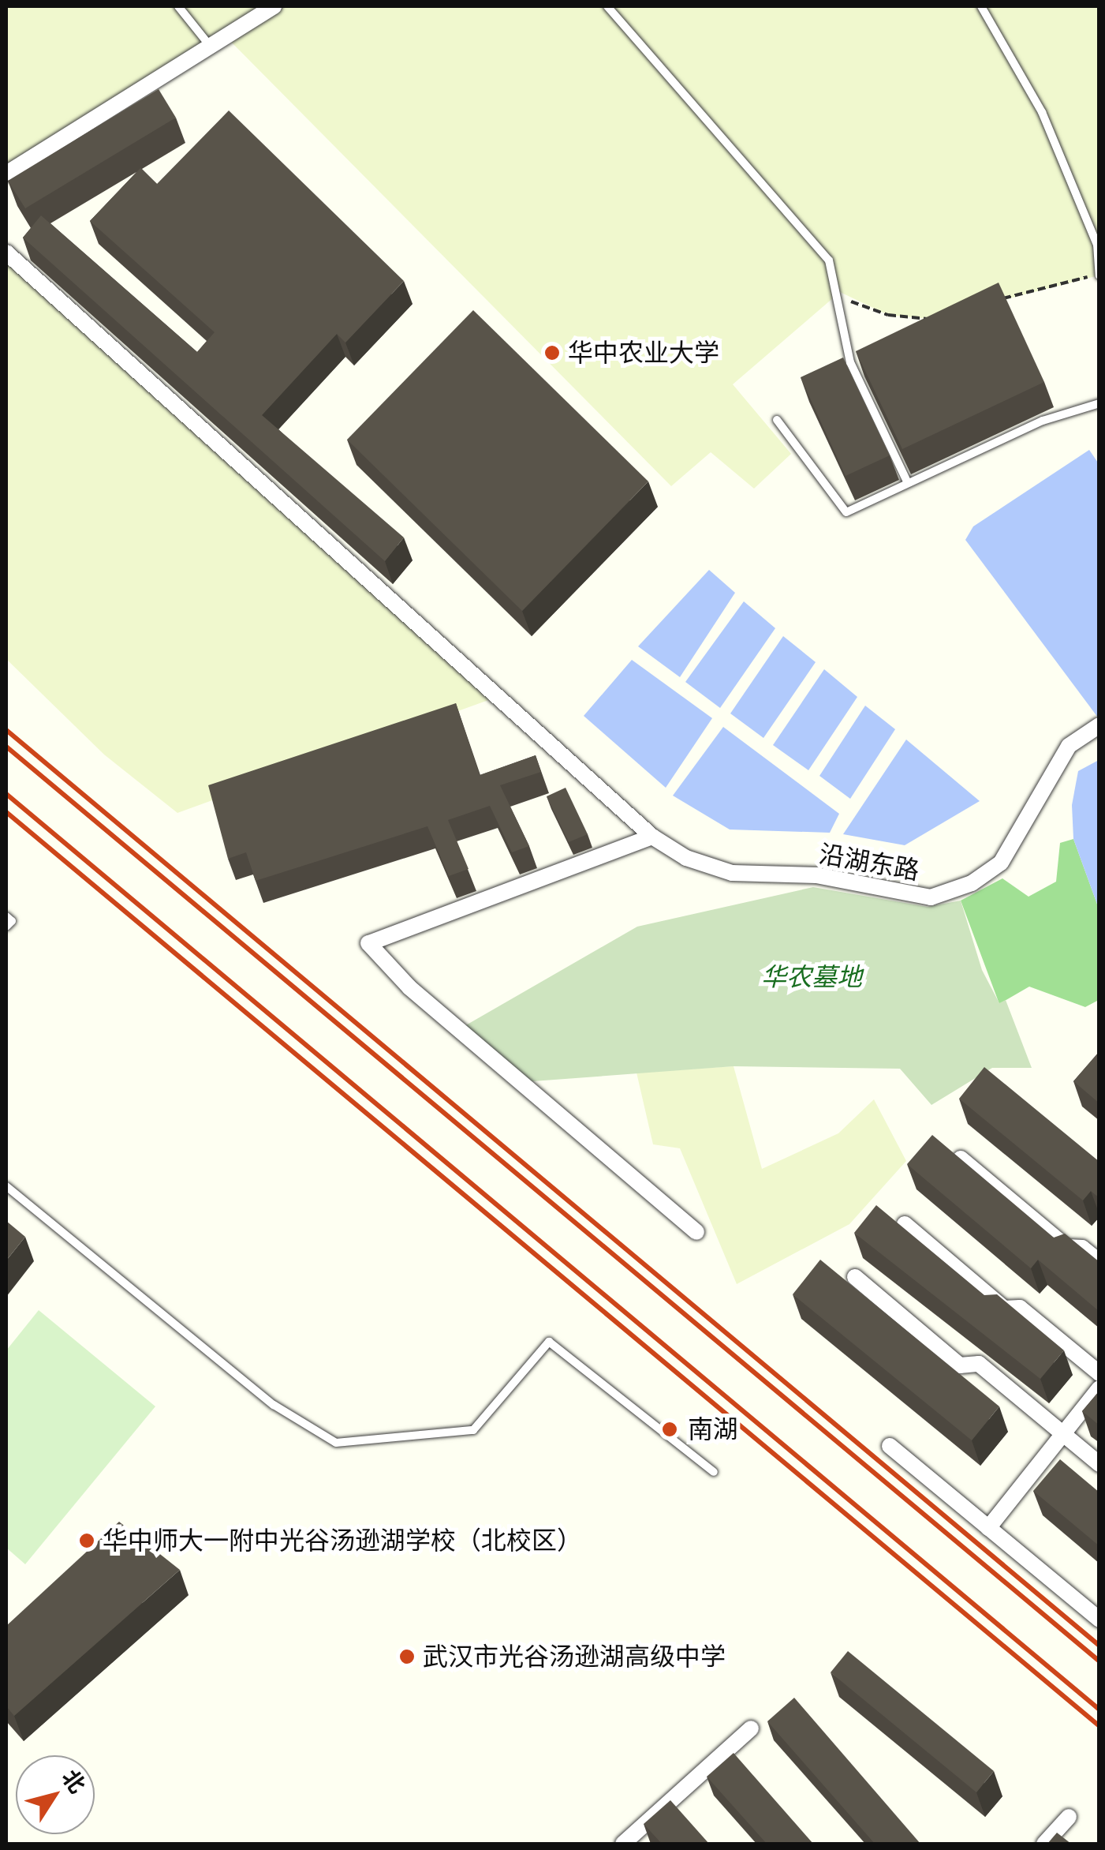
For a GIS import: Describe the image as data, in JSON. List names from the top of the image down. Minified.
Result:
{"streets":{"street":["沿湖东路"]},"parks":["华农墓地"],"places":["华中农业大学","南湖","华中师大一附中光谷汤逊湖学校（北校区）","武汉市光谷汤逊湖高级中学"],"north":"top right"}
